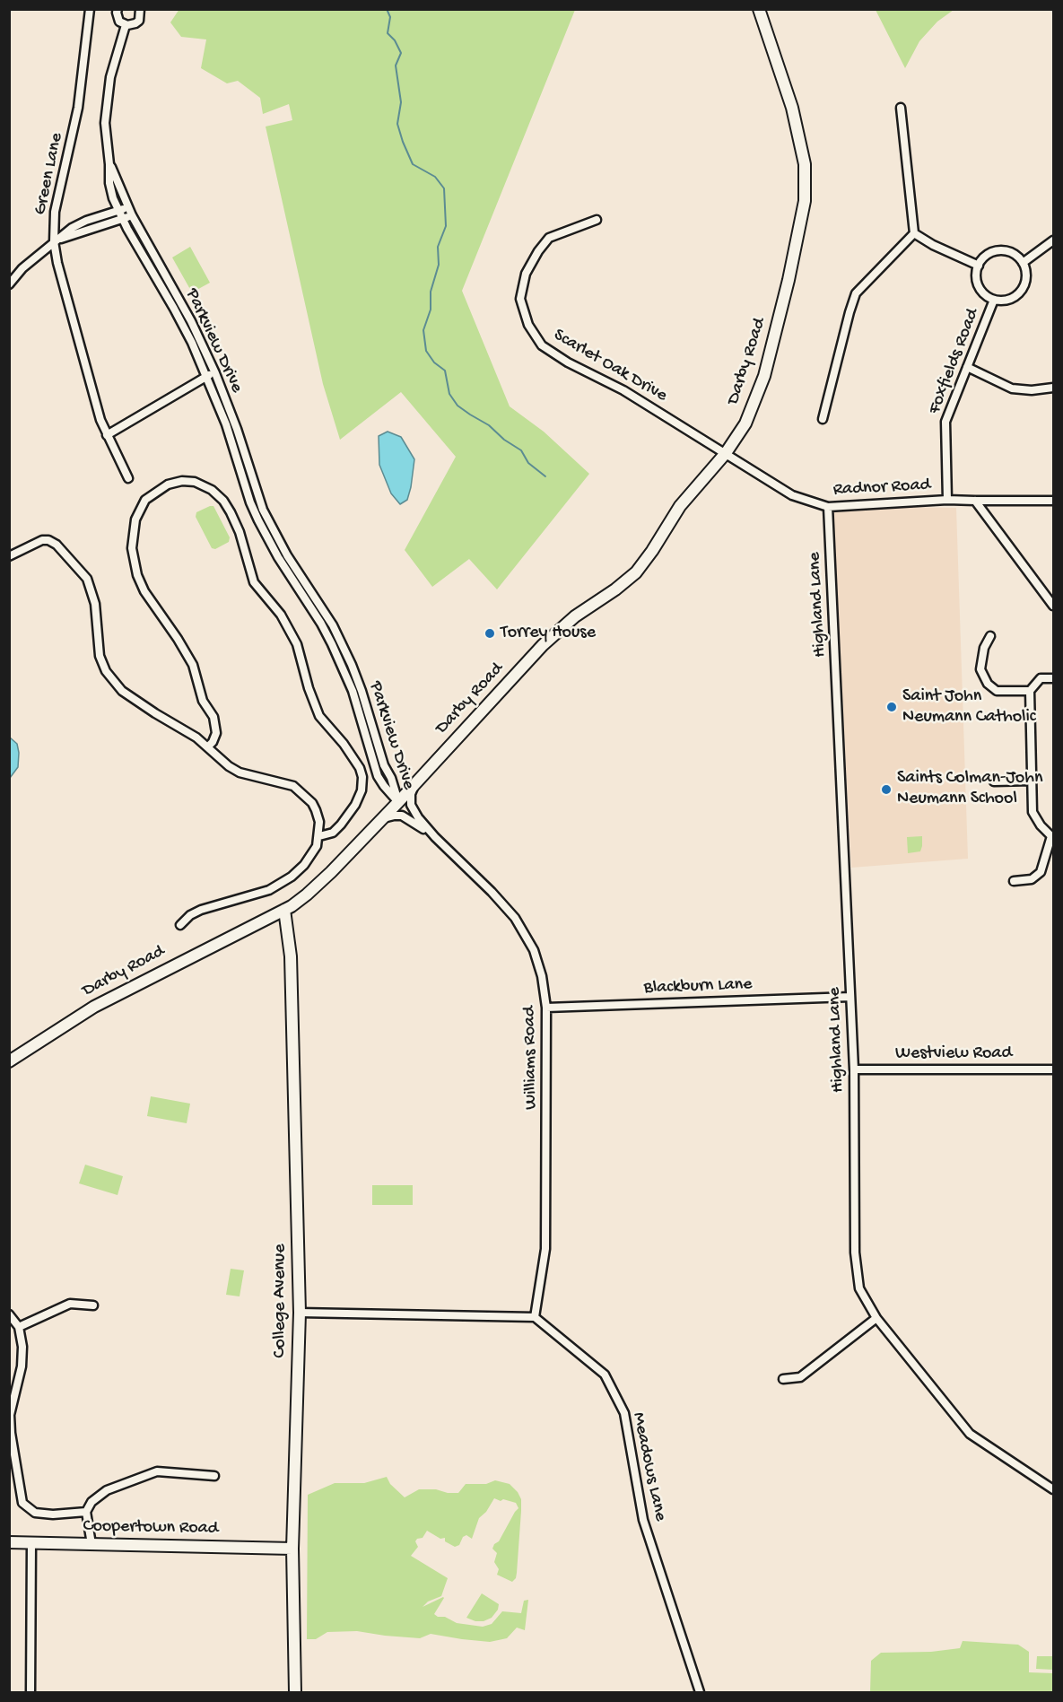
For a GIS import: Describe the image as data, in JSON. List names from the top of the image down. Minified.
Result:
{"streets":{"main road":["Darby Road","College Avenue","Coopertown Road"],"street":["Green Lane","Parkview Drive","Foxfields Road","Scarlet Oak Drive","Radnor Road","Highland Lane","Blackburn Lane","Westview Road","Williams Road","Meadows Lane"]},"crossings":[["Parkview Drive","Darby Road"],["Darby Road","Scarlet Oak Drive"],["Darby Road","Radnor Road"],["Darby Road","Williams Road"],["Darby Road","College Avenue"],["Foxfields Road","Radnor Road"],["Scarlet Oak Drive","Radnor Road"],["Radnor Road","Highland Lane"],["Highland Lane","Blackburn Lane"],["Highland Lane","Westview Road"],["Blackburn Lane","Williams Road"],["Williams Road","Meadows Lane"],["College Avenue","Coopertown Road"]],"places":["Torrey House","Saint John Neumann Catholic","Saints Colman-John Neumann School"]}
